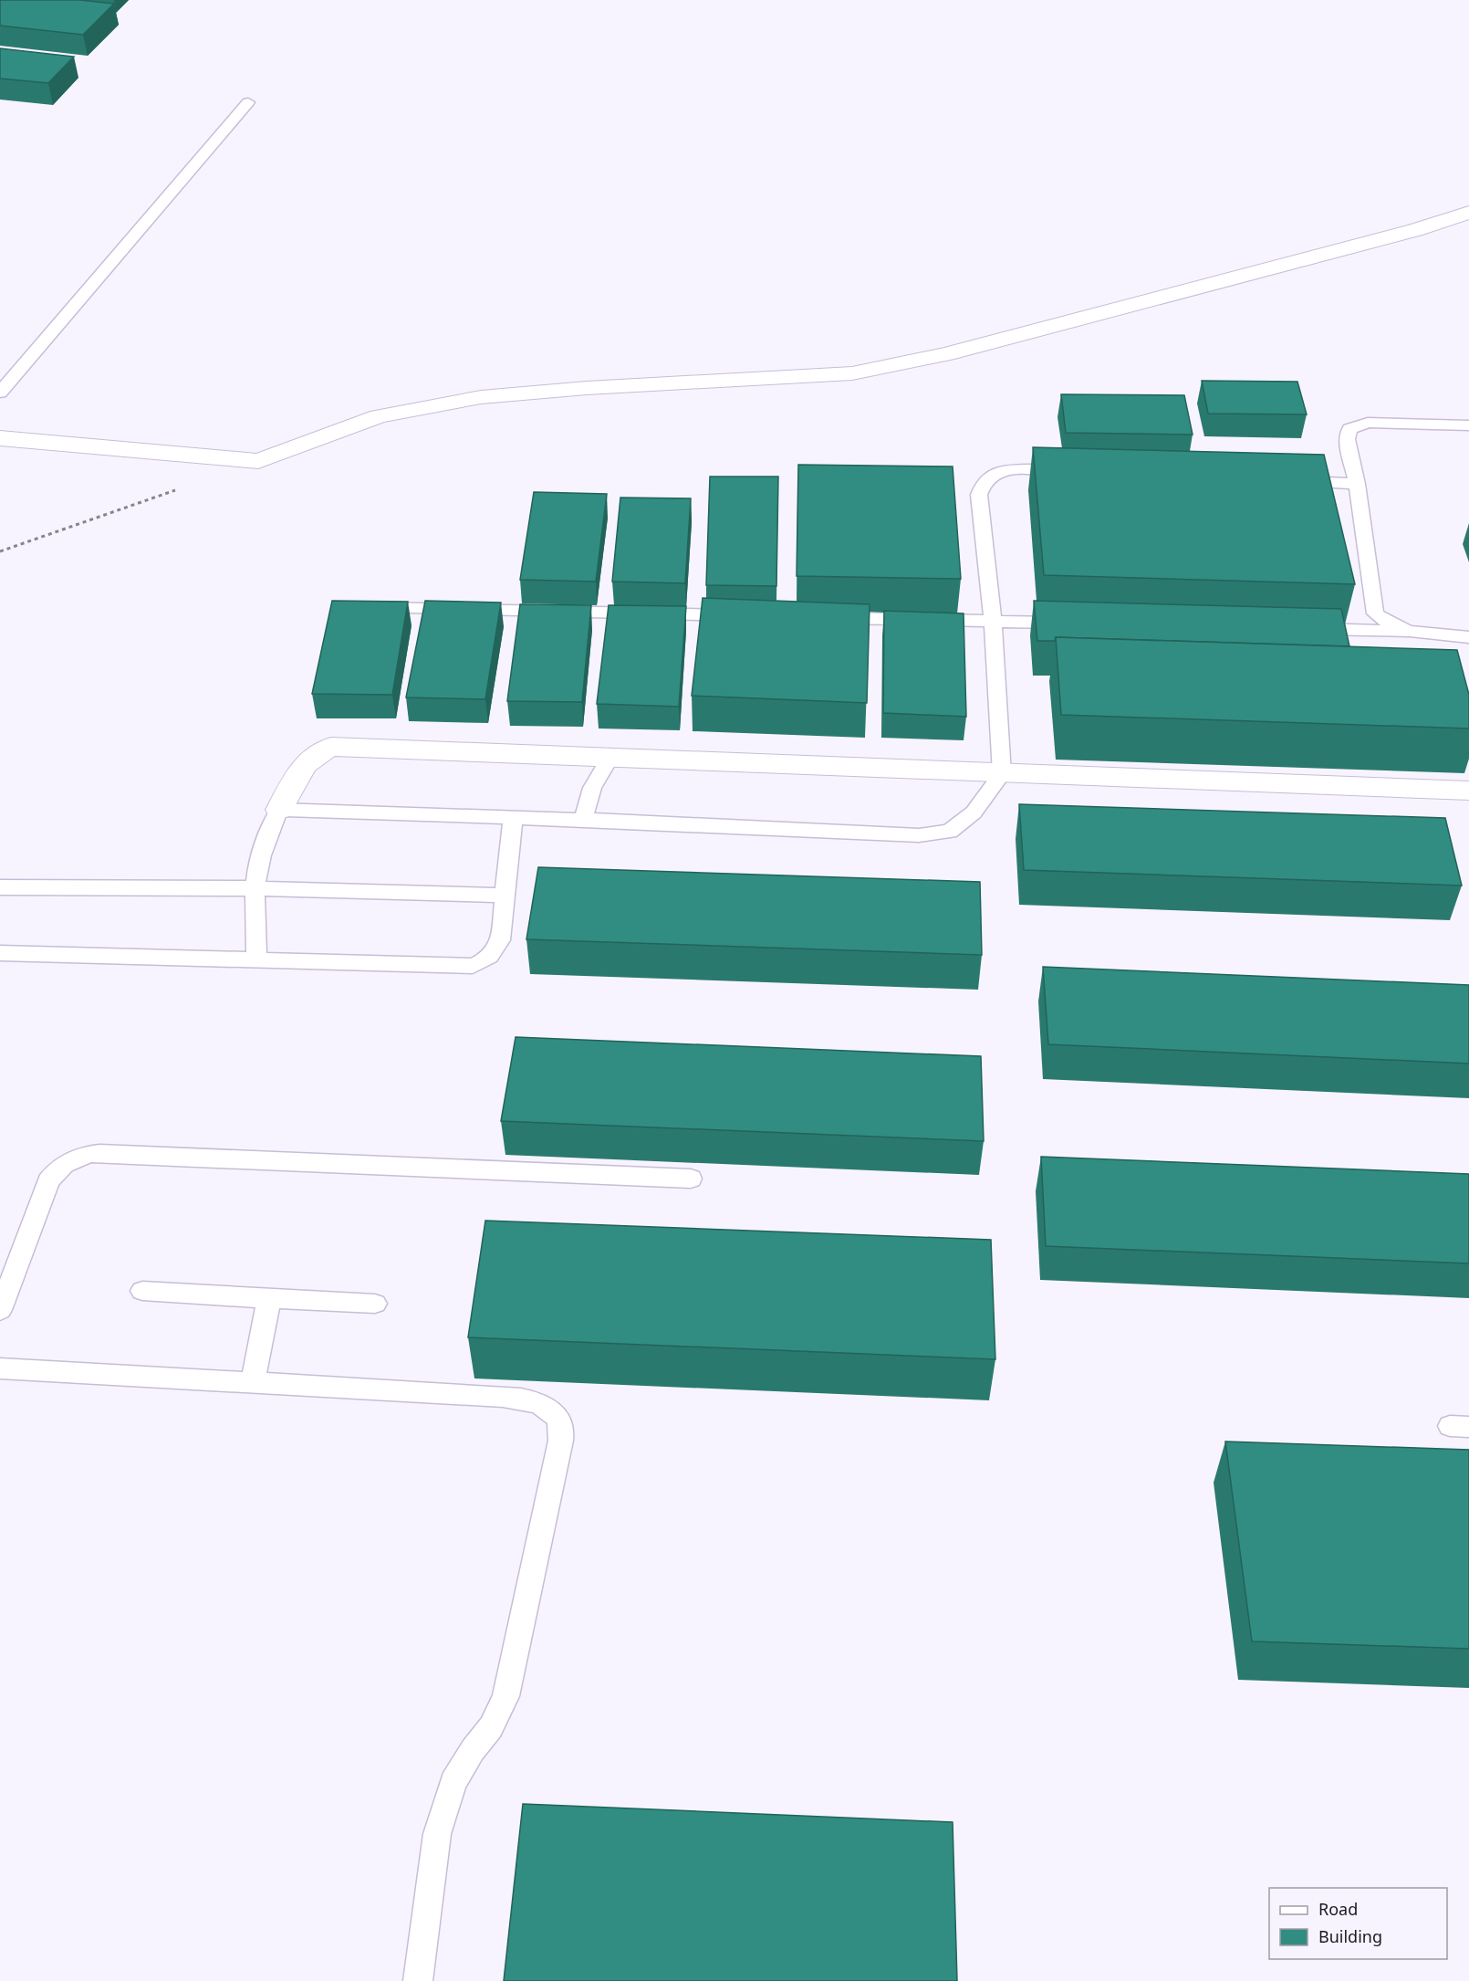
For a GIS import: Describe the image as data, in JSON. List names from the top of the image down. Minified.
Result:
{"legend":["Road","Building"]}
